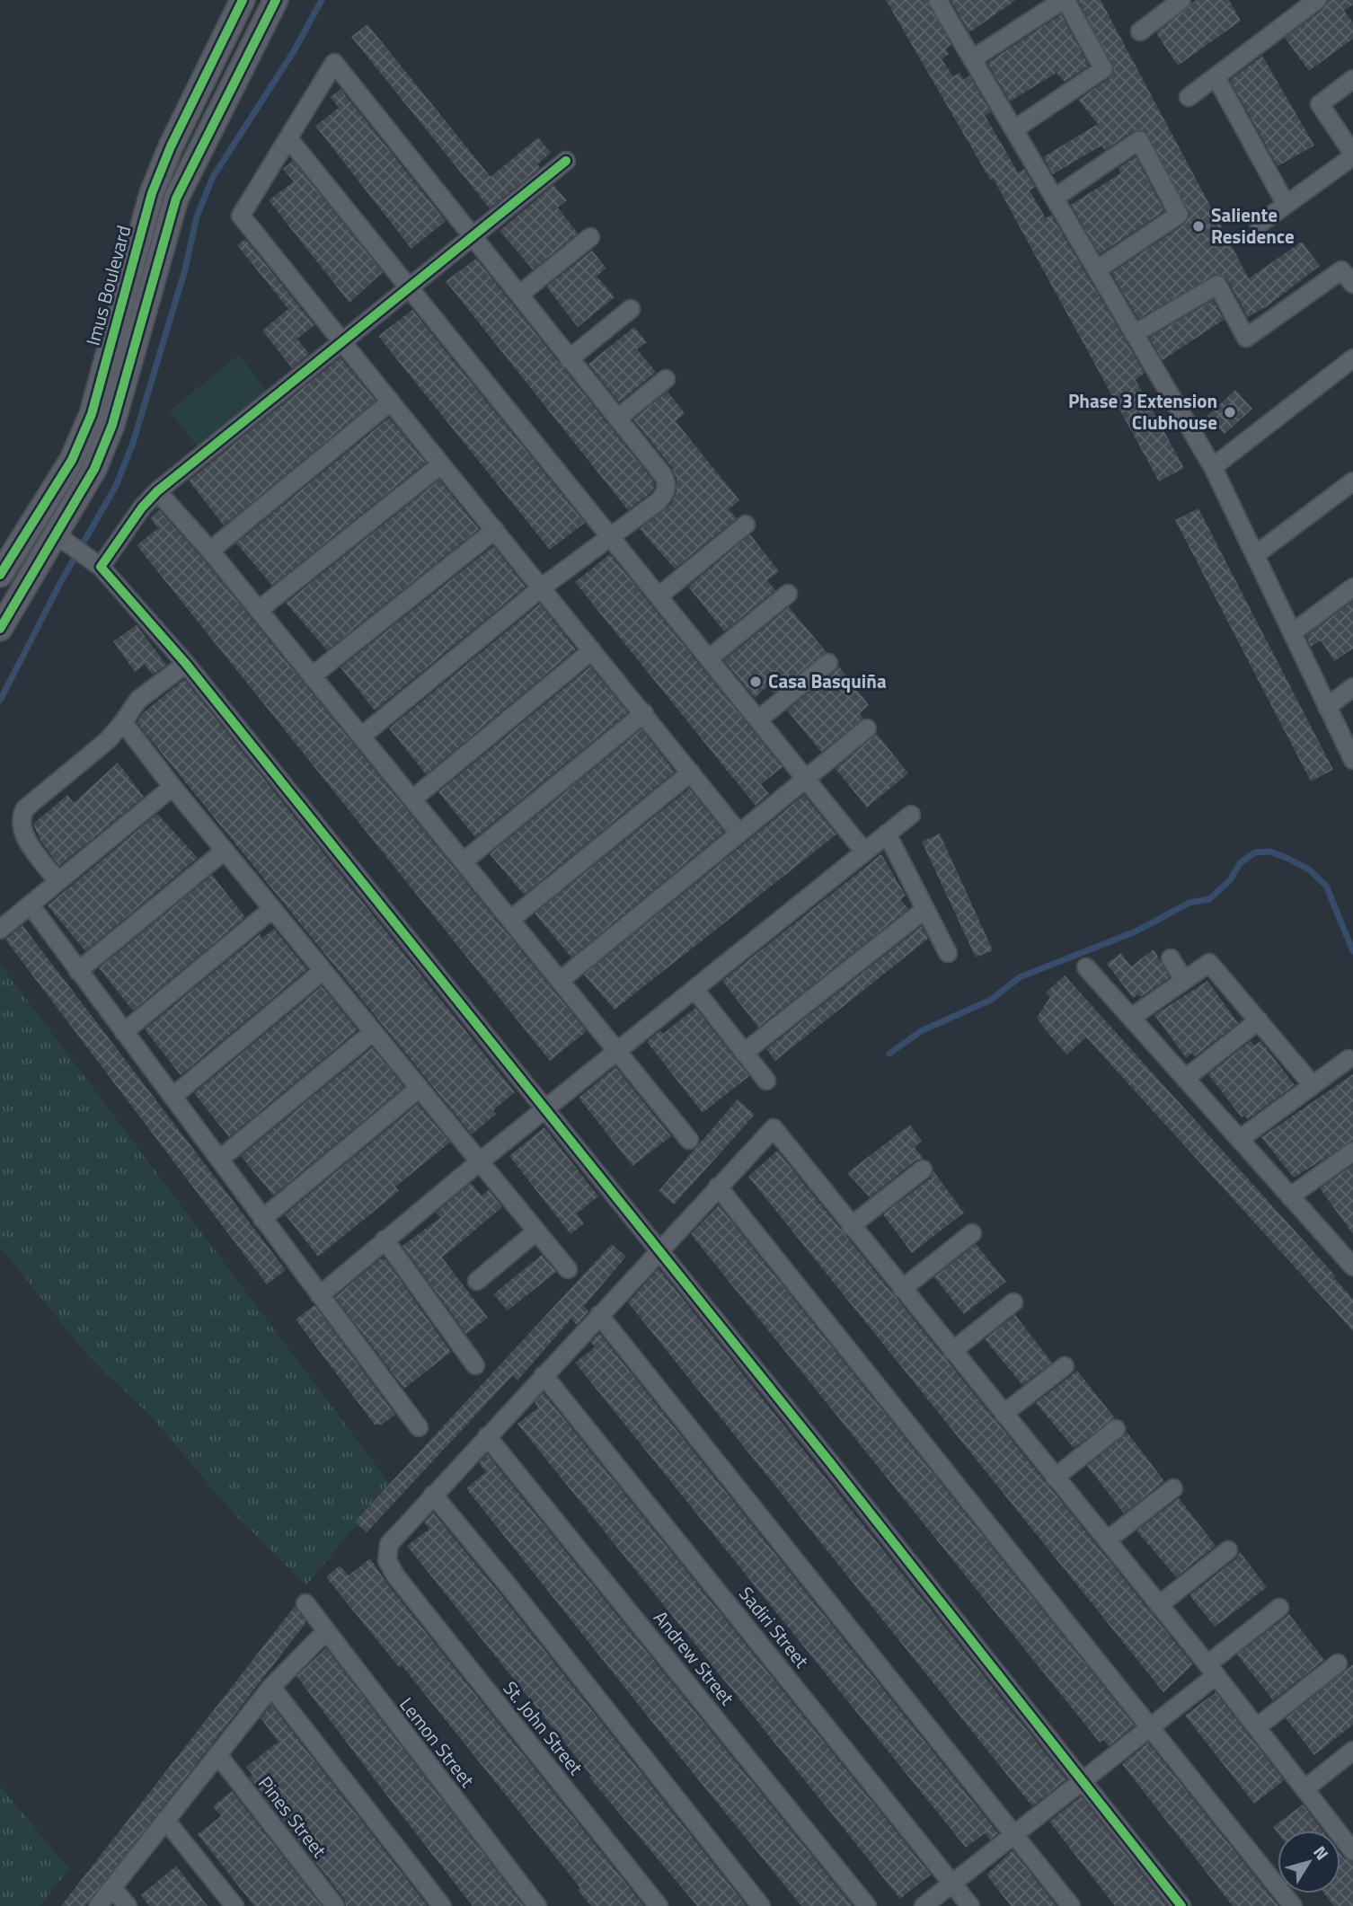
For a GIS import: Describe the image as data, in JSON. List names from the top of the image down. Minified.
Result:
{"streets":{"main road":["Imus Boulevard"],"street":["Sadiri Street","Andrew Street","St. John Street","Lemon Street","Pines Street"]},"places":["Saliente Residence","Phase 3 Extension Clubhouse","Casa Basquiña"],"north":"top right"}
